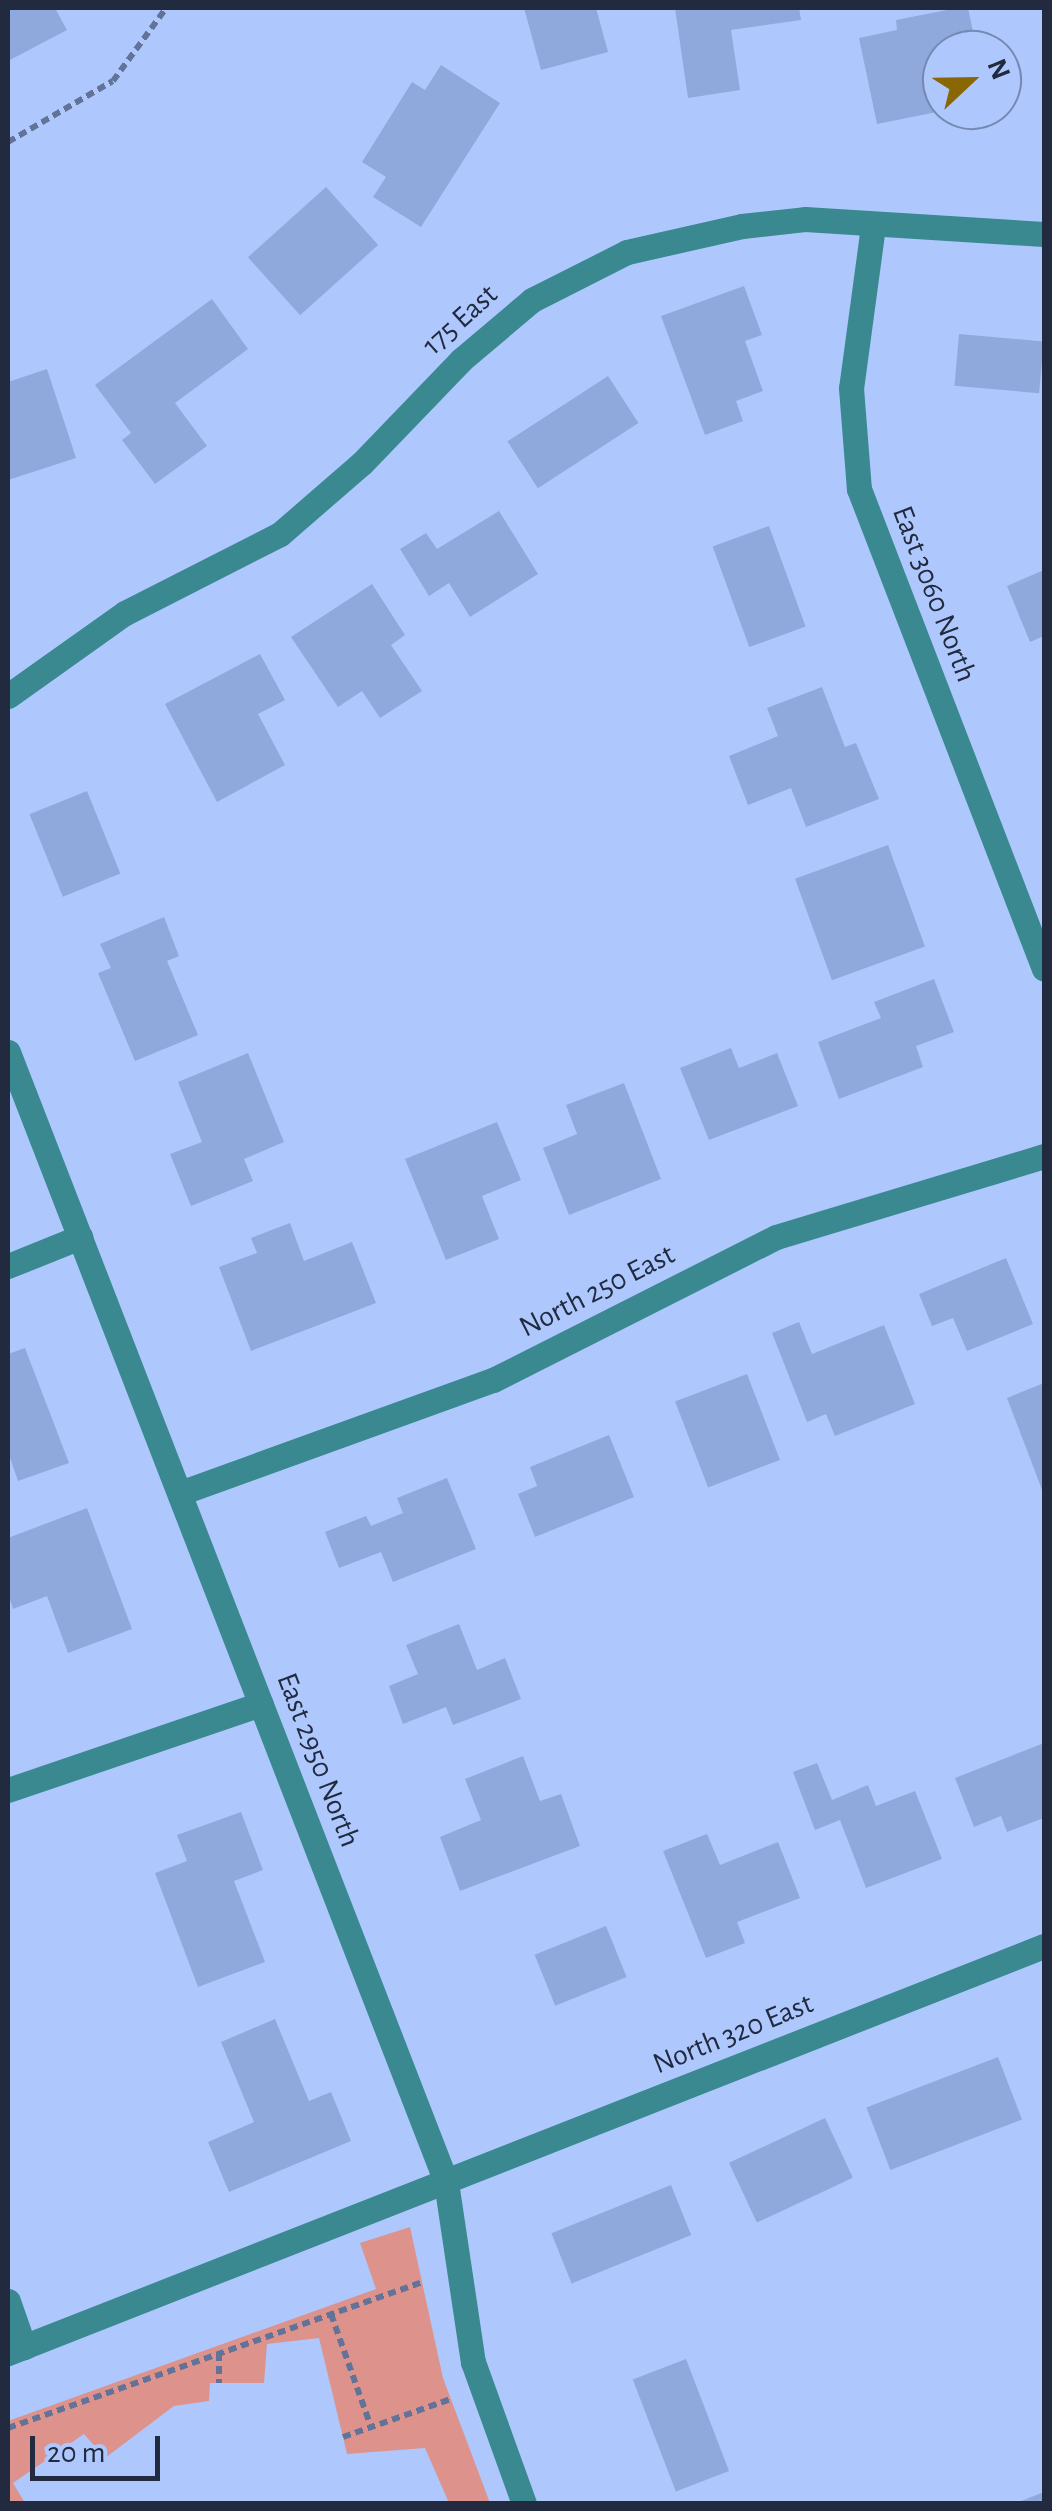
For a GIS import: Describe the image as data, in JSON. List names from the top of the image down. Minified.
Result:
{"streets":{"street":["175 East","East 3060 North","North 250 East","East 2950 North","North 320 East"]},"crossings":[["175 East","East 3060 North"],["North 250 East","East 2950 North"],["East 2950 North","North 320 East"]],"scale_bar":"20 m","north":"right"}
